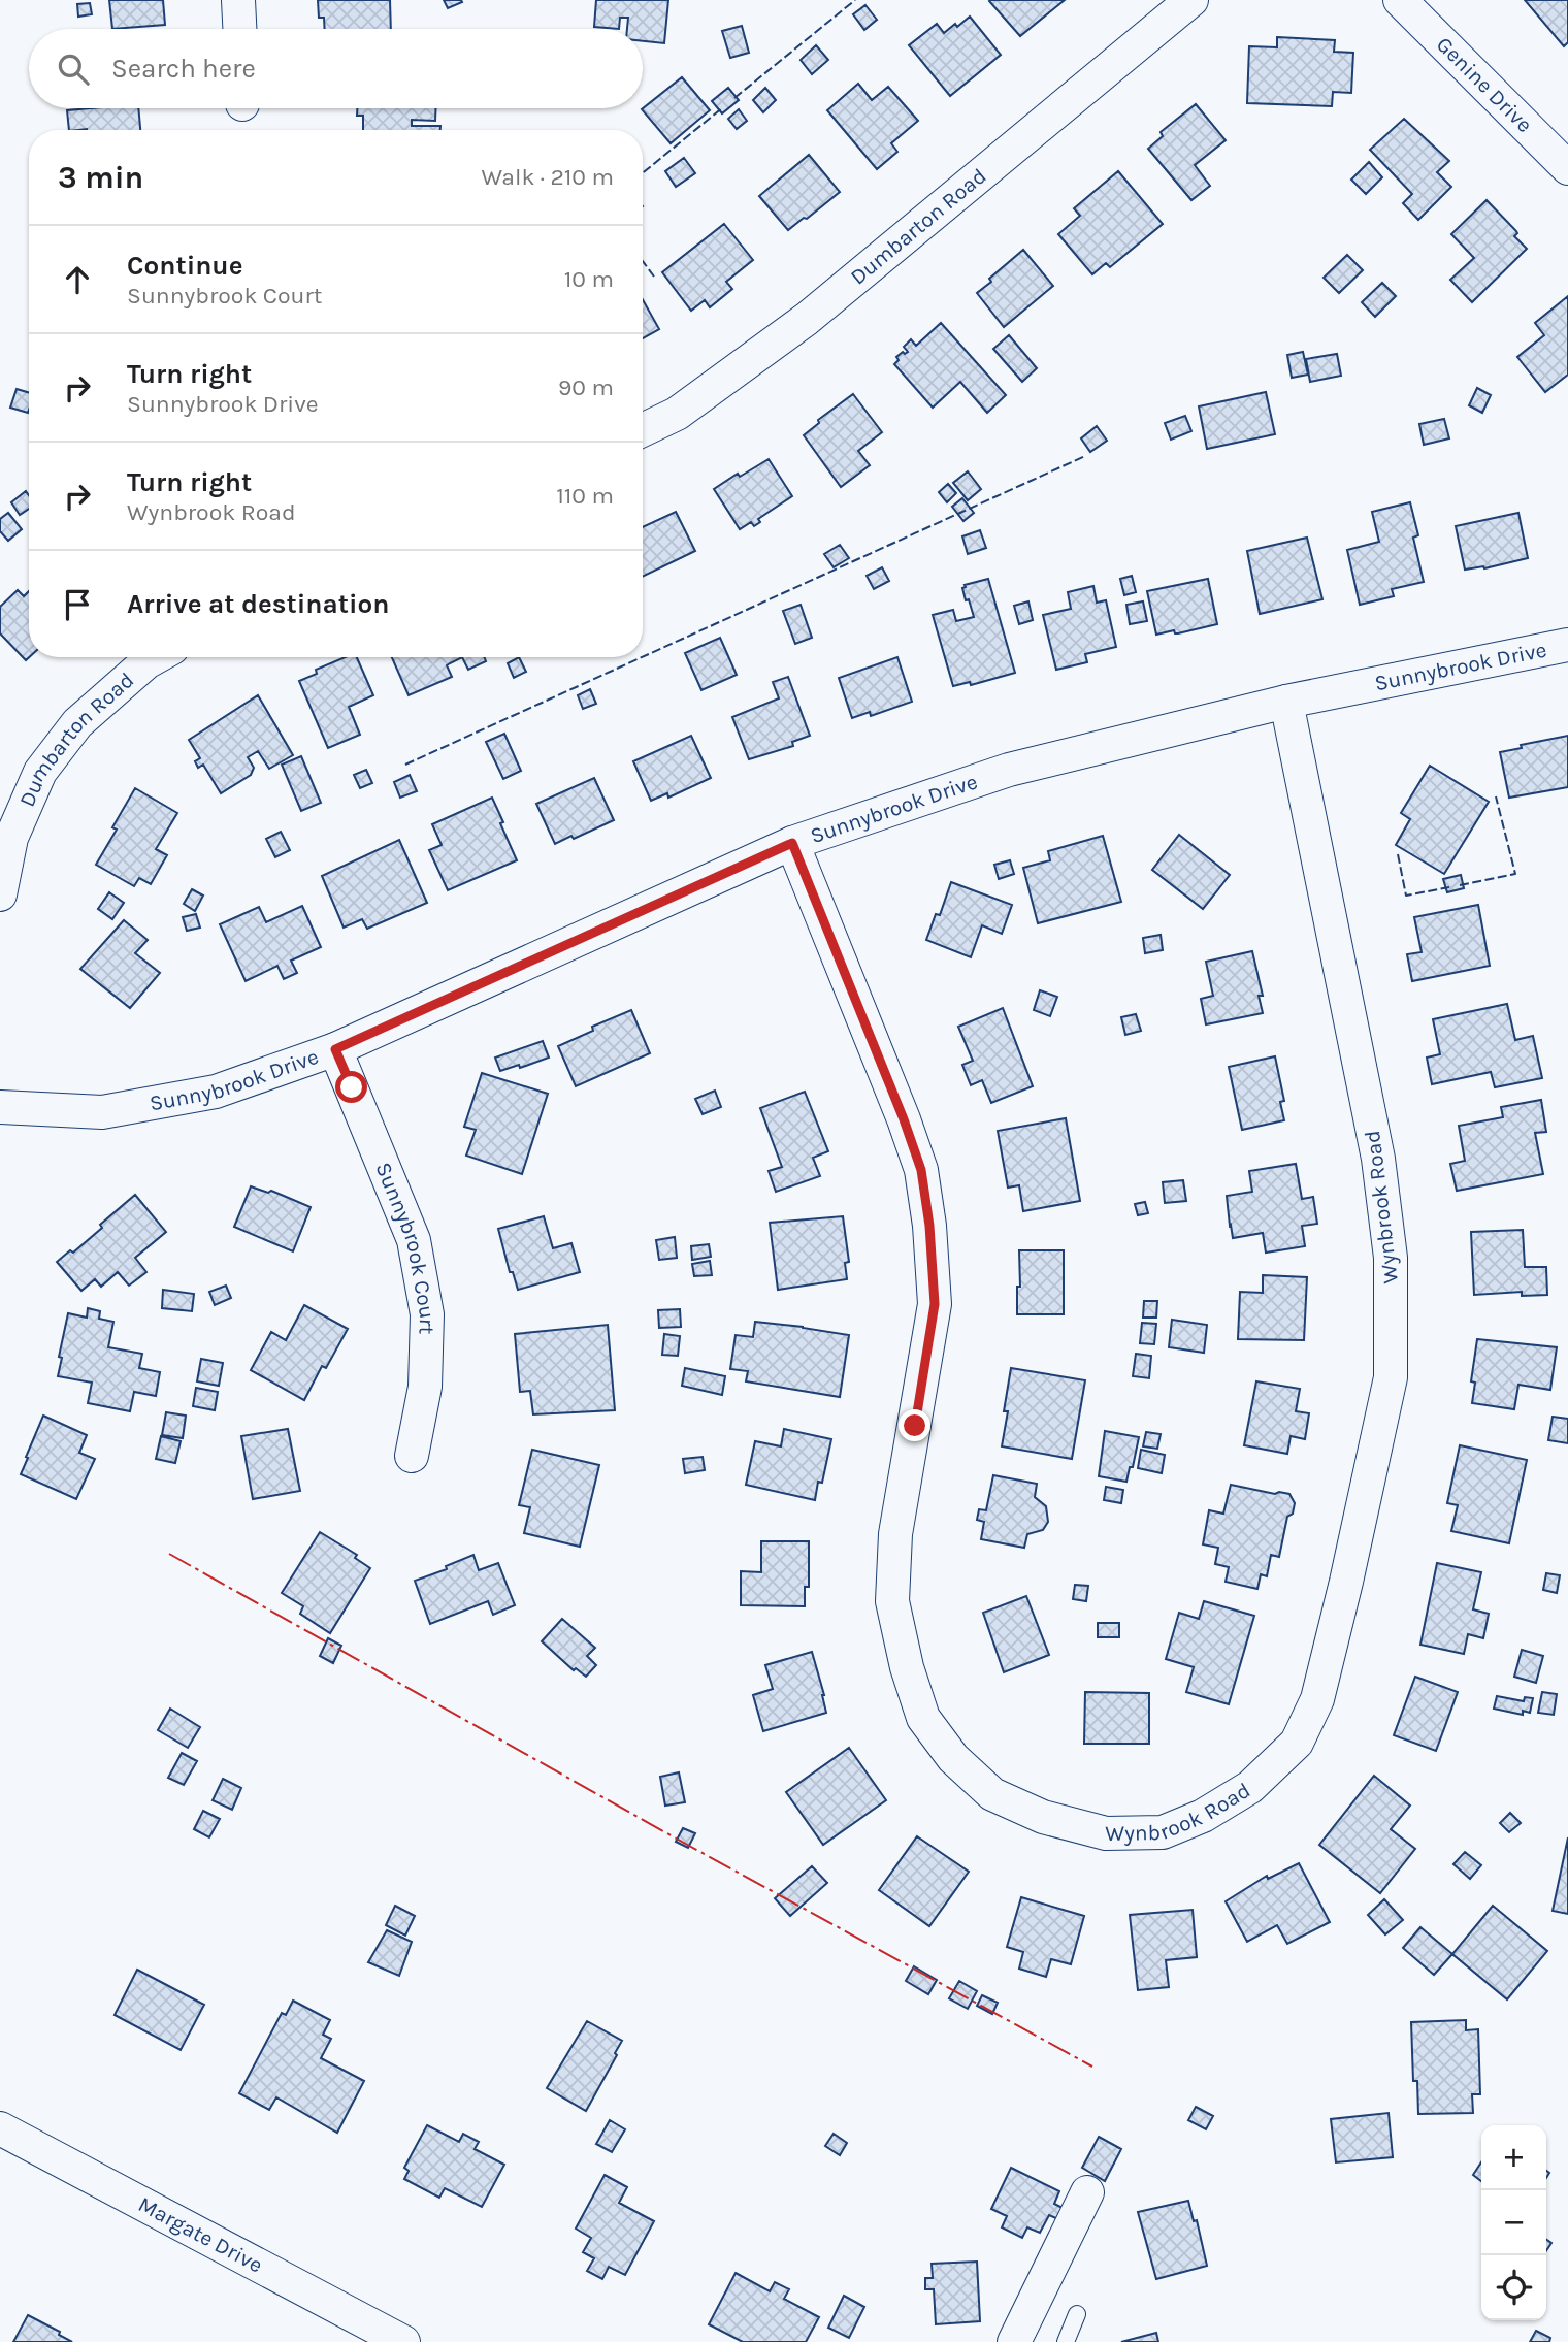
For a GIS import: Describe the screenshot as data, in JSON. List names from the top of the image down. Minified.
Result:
{"streets":{"street":["Genine Drive","Dumbarton Road","Sunnybrook Drive","Wynbrook Road","Sunnybrook Court","Margate Drive"]},"crossings":[["Sunnybrook Drive","Wynbrook Road"],["Sunnybrook Drive","Sunnybrook Court"]],"page":{"search":"Search here","heading":["3 min","Walk · 210 m"],"list":[["Continue","Sunnybrook Court","10 m"],["Turn right","Sunnybrook Drive","90 m"],["Turn right","Wynbrook Road","110 m"],"Arrive at destination"],"map_buttons":["+","−"]}}
